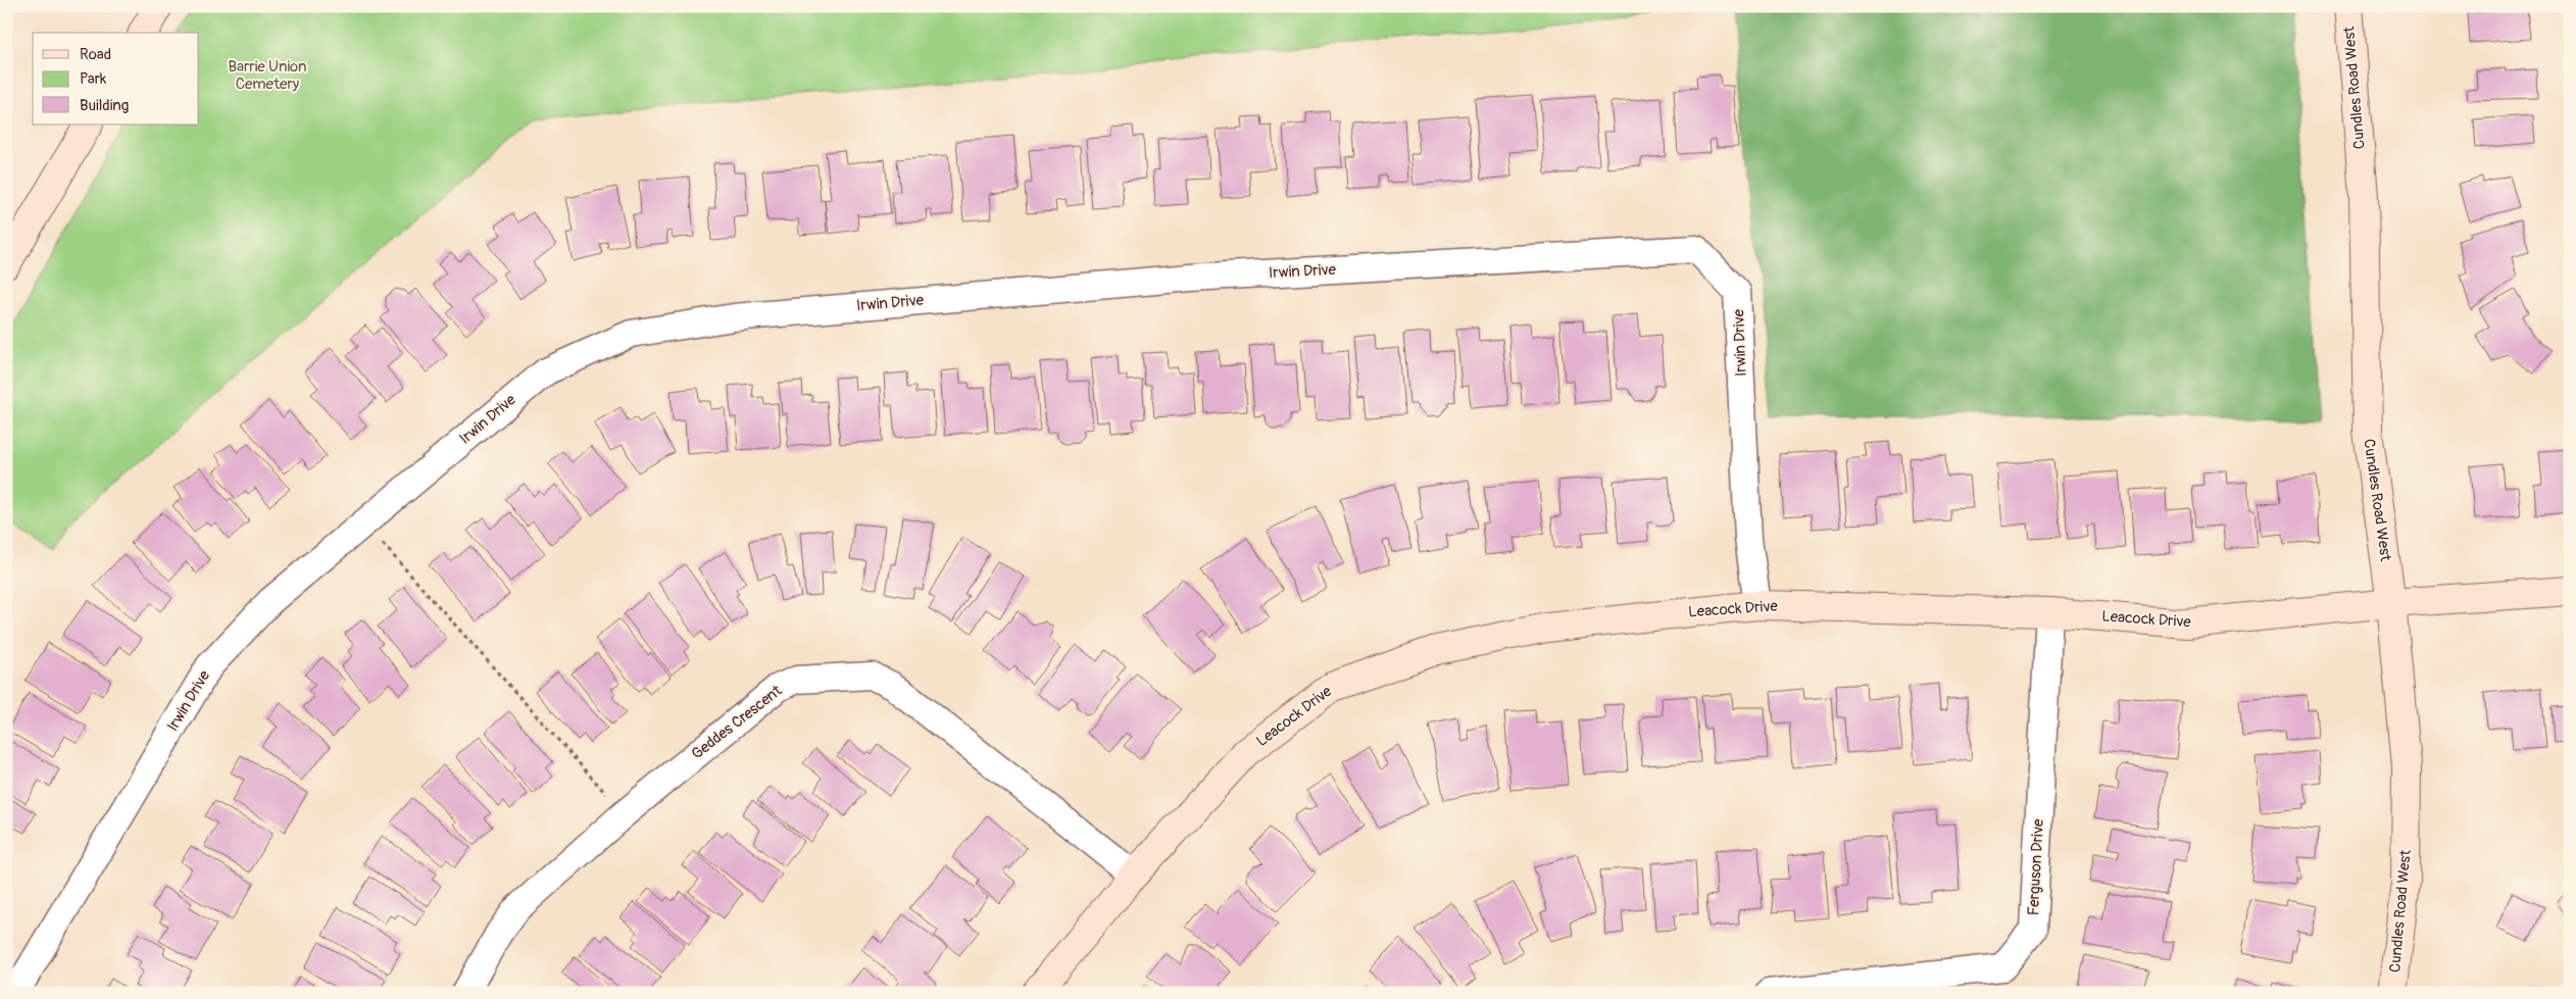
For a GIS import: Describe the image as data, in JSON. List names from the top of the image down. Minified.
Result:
{"streets":{"street":["Cundles Road West","Irwin Drive","Leacock Drive","Geddes Crescent","Ferguson Drive"]},"crossings":[["Cundles Road West","Leacock Drive"],["Irwin Drive","Leacock Drive"],["Leacock Drive","Geddes Crescent"],["Leacock Drive","Ferguson Drive"]],"parks":["Barrie Union Cemetery"],"legend":["Road","Park","Building"]}
